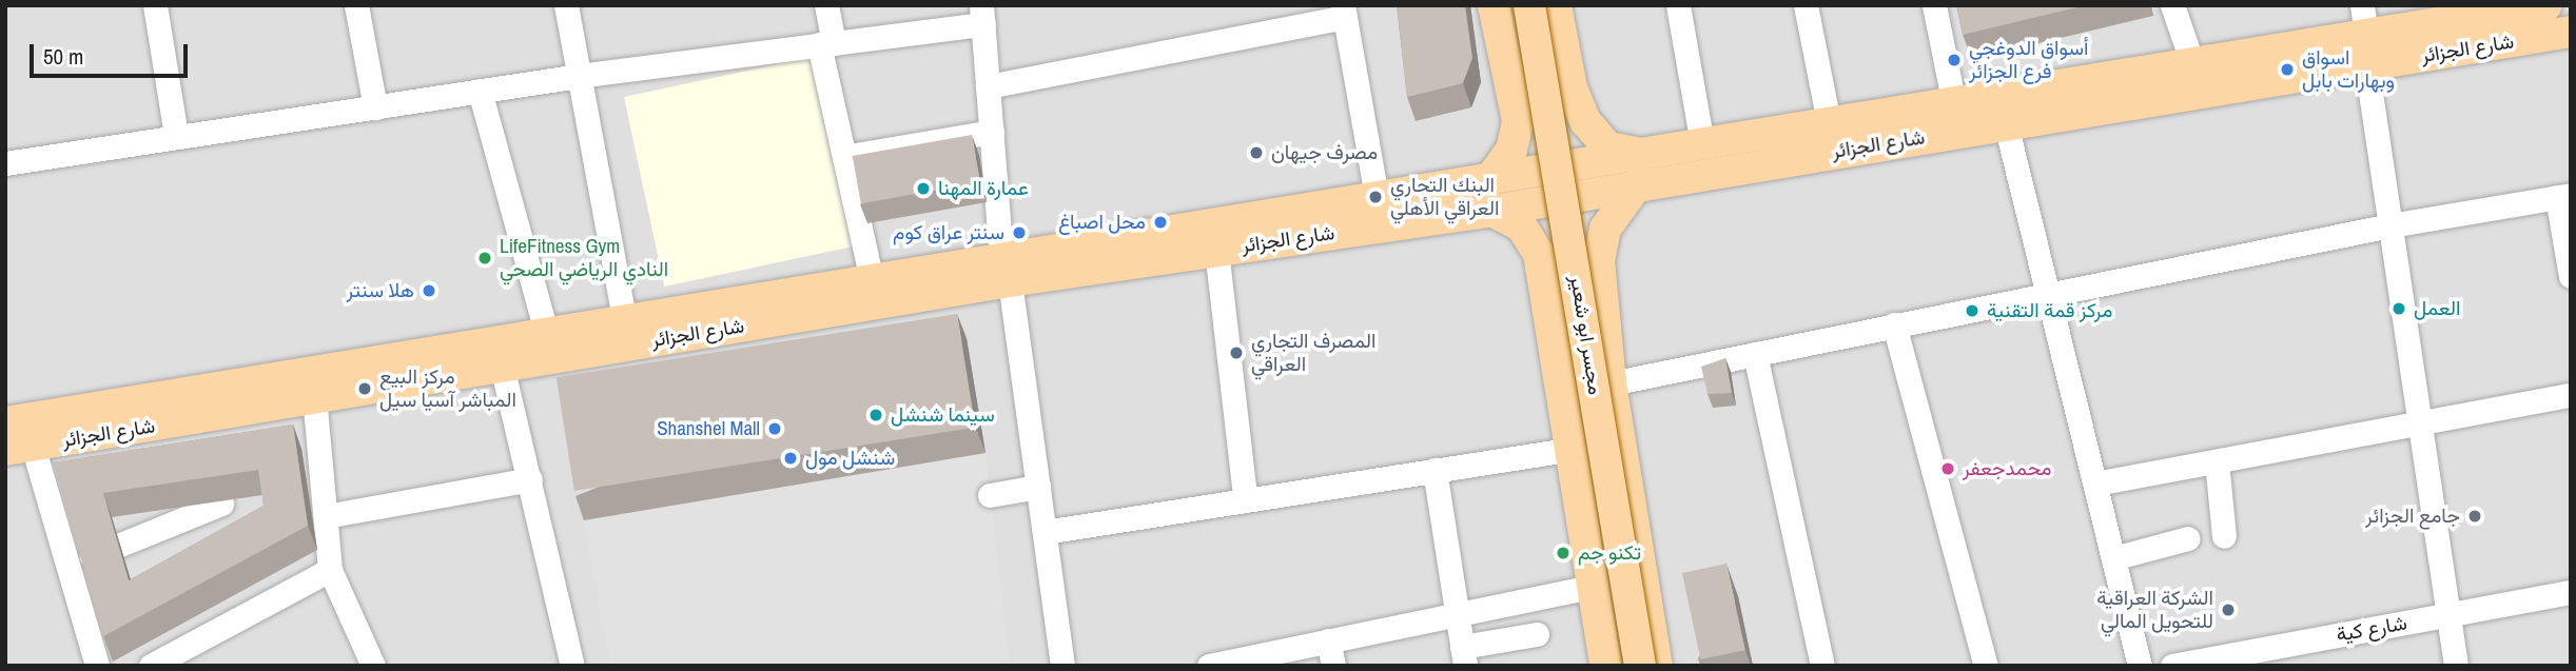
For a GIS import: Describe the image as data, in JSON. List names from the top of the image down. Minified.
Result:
{"streets":{"main road":["شارع الجزائر","مجسر ابو شعير"],"street":["شارع كية"]},"places":["أسواق الدوغجي فرع الجزائر","اسواق وبهارات بابل","مصرف جيهان","عمارة المهنا","البنك التجاري العراقي الأهلي","محل اصباغ","سنتر عراق كوم","LifeFitness Gym النادي الرياضي الصحي","هلا سنتر","العمل","مركز قمة التقنية","المصرف التجاري العراقي","مركز البيع المباشر آسيا سيل","سينما شنشل","Shanshel Mall","شنشل مول","محمدجعفر","جامع الجزائر","تكنو جم","الشركة العراقية للتحويل المالي"],"scale_bar":"50 m"}
